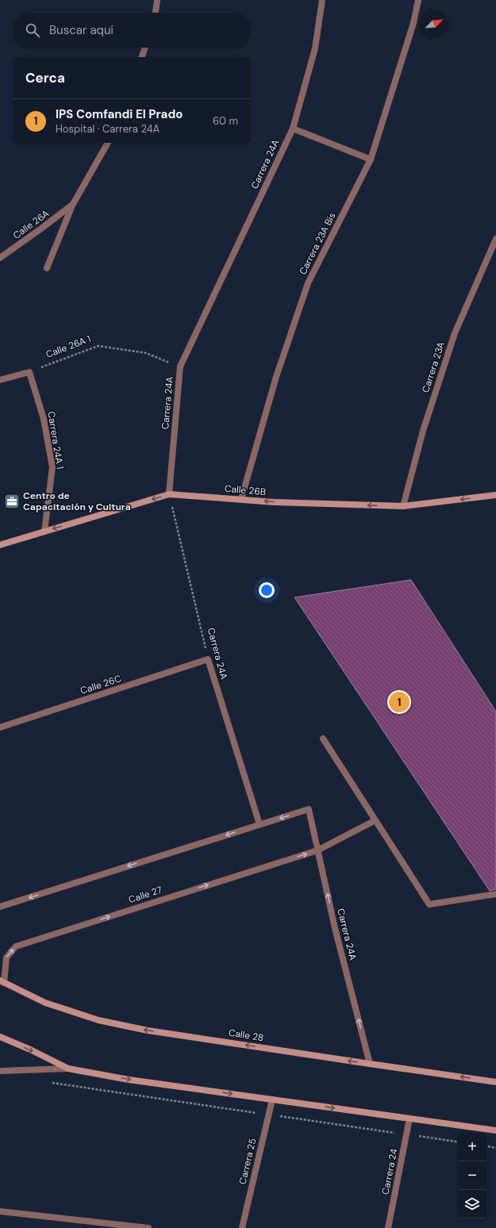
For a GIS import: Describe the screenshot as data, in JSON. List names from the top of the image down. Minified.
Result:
{"streets":{"main road":["Calle 26B","Calle 28"],"street":["Carrera 24A","Calle 26A","Carrera 23A Bis","Carrera 23A","Carrera 24A 1","Calle 26C","Calle 27","Carrera 25","Carrera 24"],"path":["Calle 26A 1"]},"crossings":[["Carrera 24A","Calle 26A 1"],["Carrera 24A","Calle 26B"],["Carrera 24A","Calle 26C"],["Carrera 24A","Calle 27"],["Carrera 24A","Calle 28"],["Carrera 23A Bis","Calle 26B"],["Calle 26A 1","Carrera 24A 1"],["Carrera 23A","Calle 26B"],["Carrera 24A 1","Calle 26B"],["Calle 27","Calle 28"]],"one_way":["Calle 26B"],"places":{"office":["Centro de Capacitación y Cultura"]},"north":"top right","page":{"search":"Buscar aquí","heading":"Cerca","list":[{"mark":"1","name":"IPS Comfandi El Prado","note":"Hospital · Carrera 24A","value":"60 m"}],"pins":"1","map_buttons":["+","−"]}}
